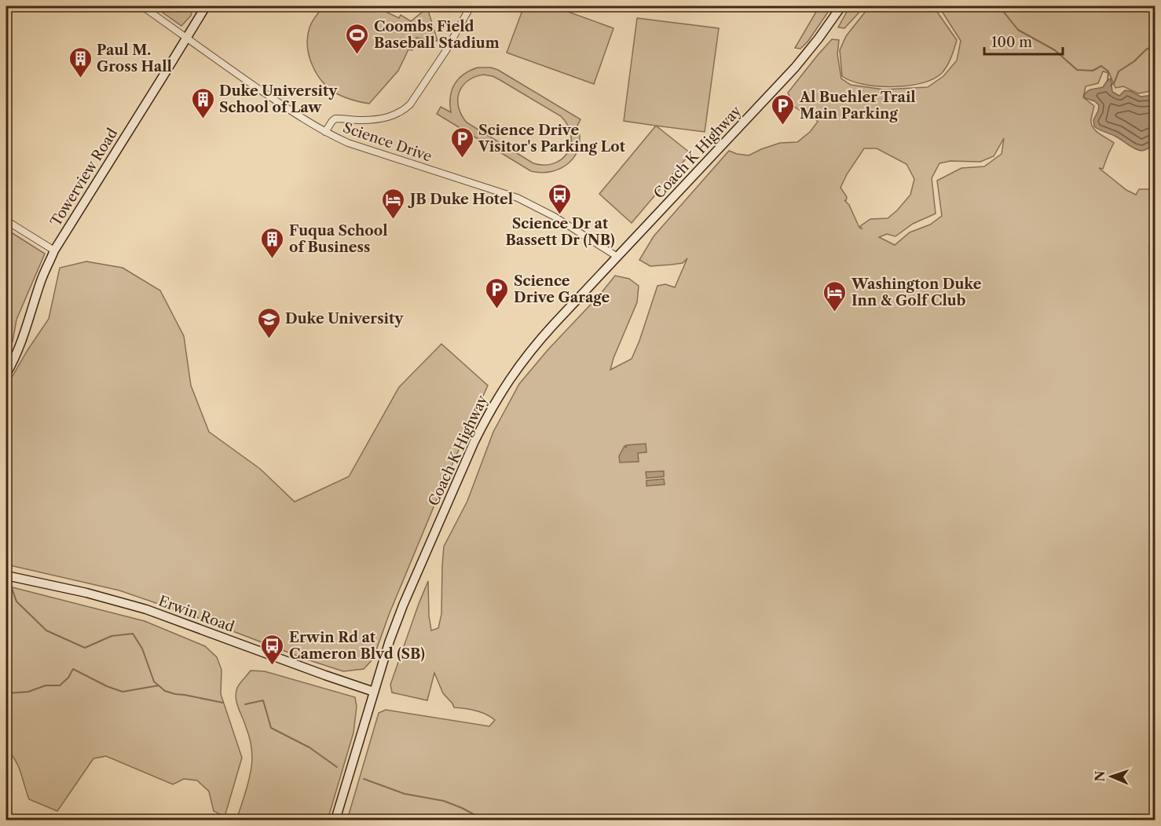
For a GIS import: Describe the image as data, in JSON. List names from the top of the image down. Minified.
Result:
{"streets":{"main road":["Coach K Highway","Towerview Road","Erwin Road"],"street":["Science Drive"]},"crossings":[["Science Drive","Coach K Highway"],["Science Drive","Towerview Road"],["Coach K Highway","Erwin Road"]],"places":{"sports":["Coombs Field Baseball Stadium"],"building":["Paul M. Gross Hall","Duke University School of Law","Fuqua School of Business"],"parking":["Al Buehler Trail Main Parking","Science Drive Visitor's Parking Lot","Science Drive Garage"],"bus stop":["Science Dr at Bassett Dr (NB)","Erwin Rd at Cameron Blvd (SB)"],"hotel":["JB Duke Hotel","Washington Duke Inn & Golf Club"],"school or university":["Duke University"]},"scale_bar":"100 m","north":"left"}
